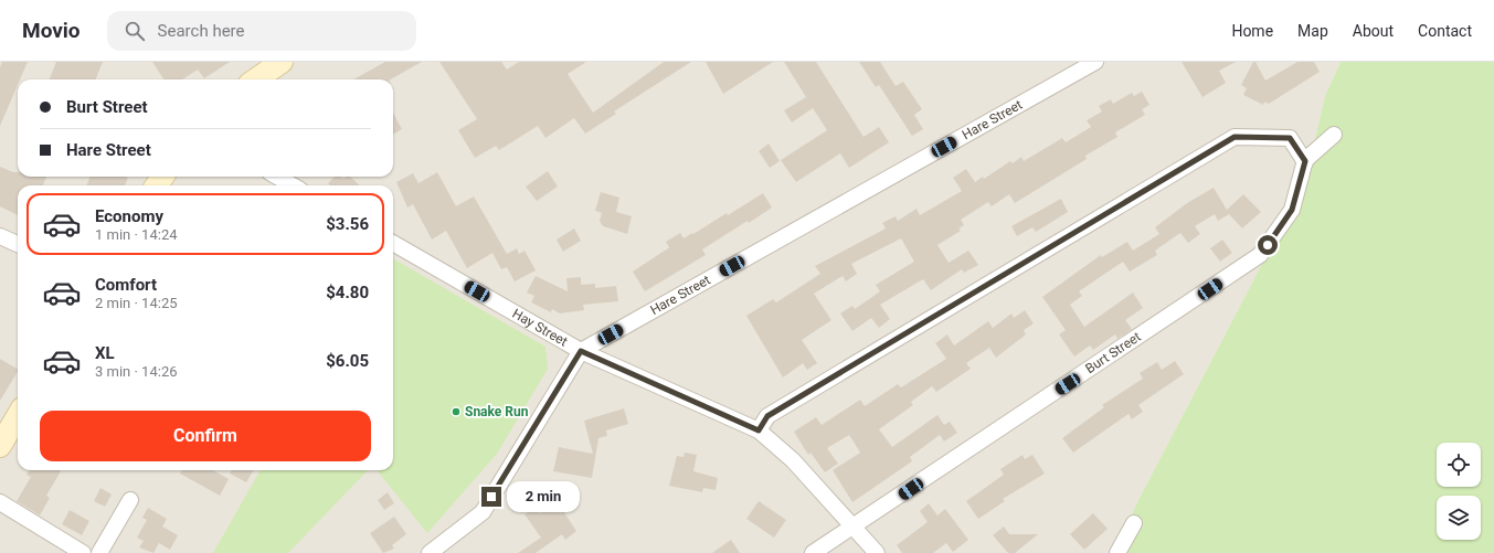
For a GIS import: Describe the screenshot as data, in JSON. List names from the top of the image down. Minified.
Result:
{"streets":{"street":["Hare Street","Hay Street","Burt Street"]},"crossings":[["Hare Street","Hay Street"],["Hay Street","Burt Street"]],"places":["Snake Run"],"page":{"header":"Movio","search":"Search here","nav":["Home","Map","About","Contact"],"banner":["Burt Street","Hare Street"],"list":[{"name":"Economy","note":"1 min · 14:24","value":"$3.56"},{"name":"Comfort","note":"2 min · 14:25","value":"$4.80"},{"name":"XL","note":"3 min · 14:26","value":"$6.05"}],"buttons":"Confirm","bubble":"2 min"}}
